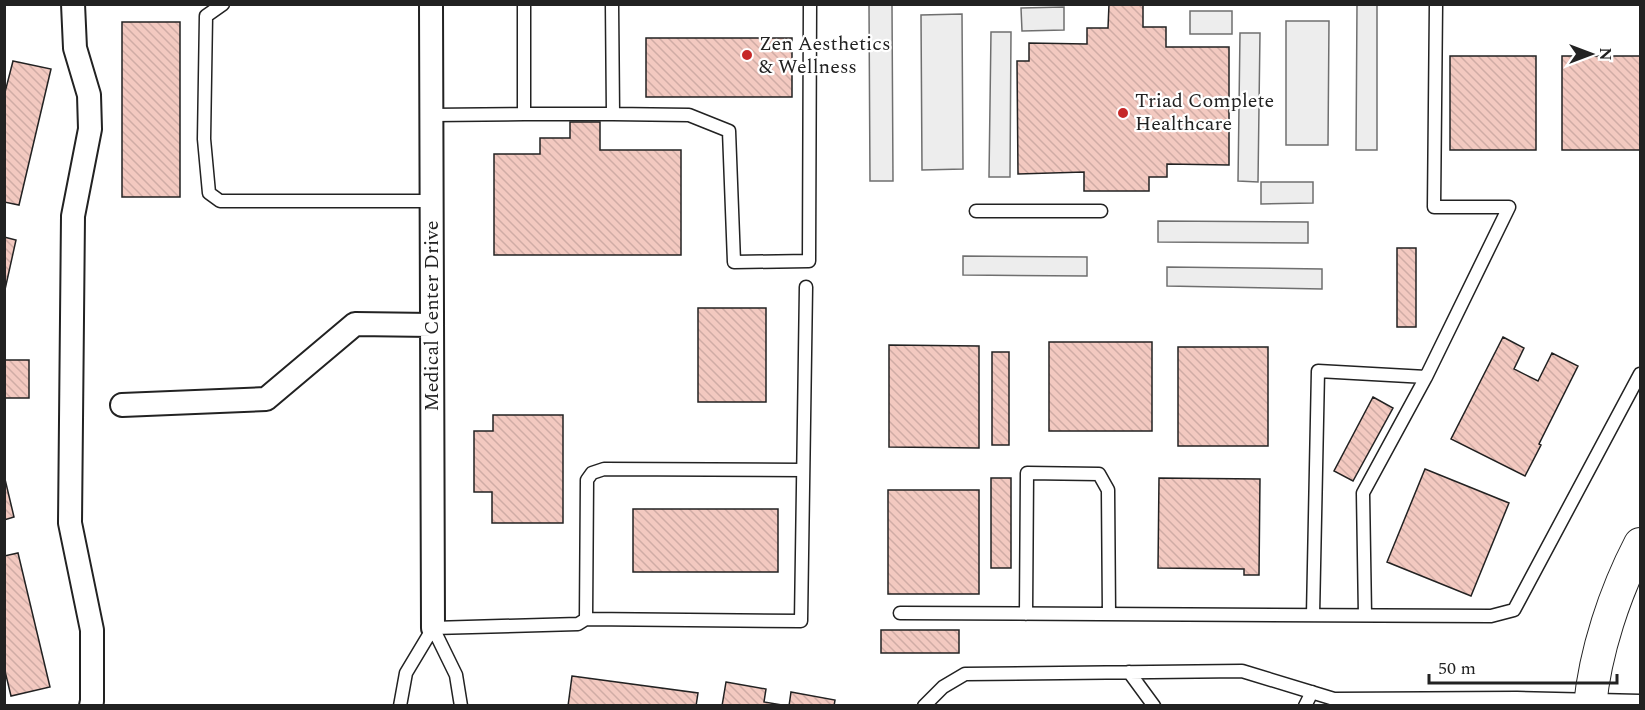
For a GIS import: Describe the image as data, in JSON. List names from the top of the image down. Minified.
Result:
{"streets":{"street":["Medical Center Drive"]},"places":["Zen Aesthetics & Wellness","Triad Complete Healthcare"],"scale_bar":"50 m","north":"right"}
